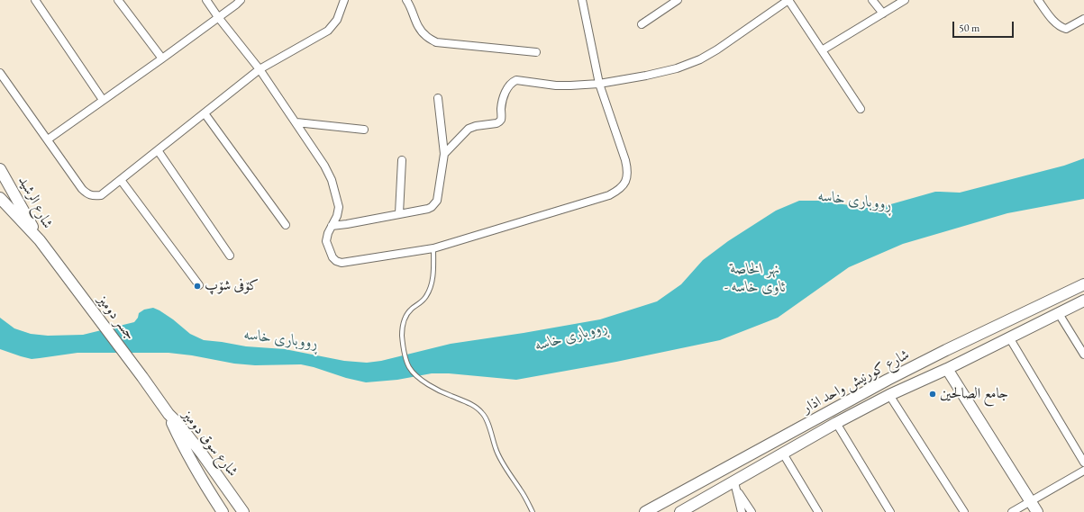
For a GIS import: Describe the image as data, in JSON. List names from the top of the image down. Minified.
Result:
{"streets":{"main road":["شارع الرشيد","جسر دوميز","شارع كورنيش واحد اذار","شارع سوق دوميز"]},"crossings":[["شارع الرشيد","جسر دوميز"],["جسر دوميز","شارع سوق دوميز"]],"water":["ڕووباری خاسە","نهر الخاصة - ئاوی خاسە"],"places":["کۆفی شۆپ","جامع الصالحين"],"scale_bar":"50 m"}
